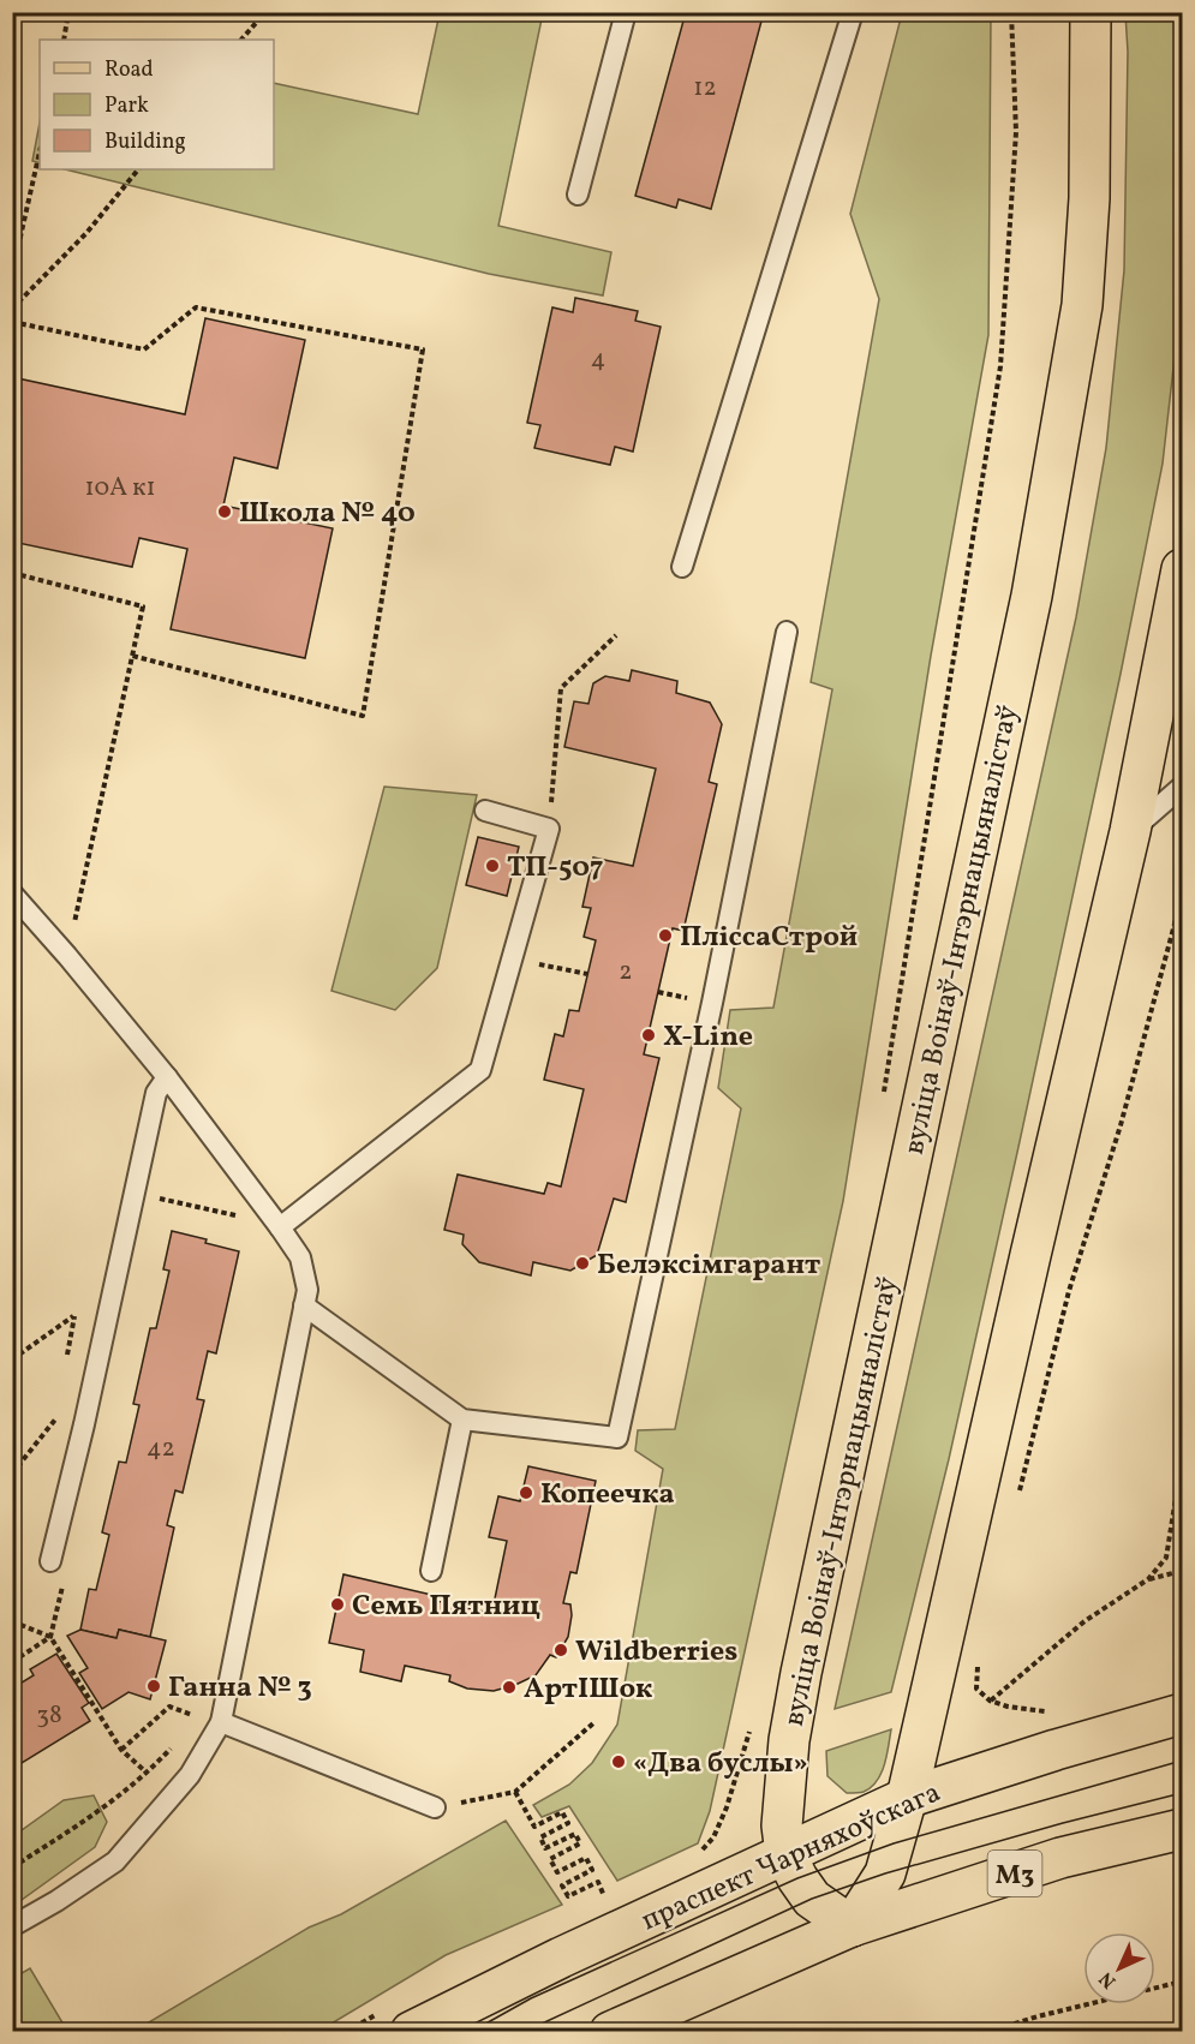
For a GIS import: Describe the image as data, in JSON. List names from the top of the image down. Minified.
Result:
{"streets":{"main road":["вуліца Воінаў-Інтэрнацыяналістаў","праспект Чарняхоўскага","М3"]},"crossings":[["вуліца Воінаў-Інтэрнацыяналістаў","праспект Чарняхоўскага"],["вуліца Воінаў-Інтэрнацыяналістаў","М3"]],"places":["Школа № 40","ТП-507","ПліссаСтрой","X-Line","Белэксімгарант","Копеечка","Семь Пятниц","Wildberries","Ганна № 3","АртIШок","«Два буслы»"],"house_numbers":["12","4","10А к1","2","42","38"],"legend":["Road","Park","Building"],"north":"bottom left"}
